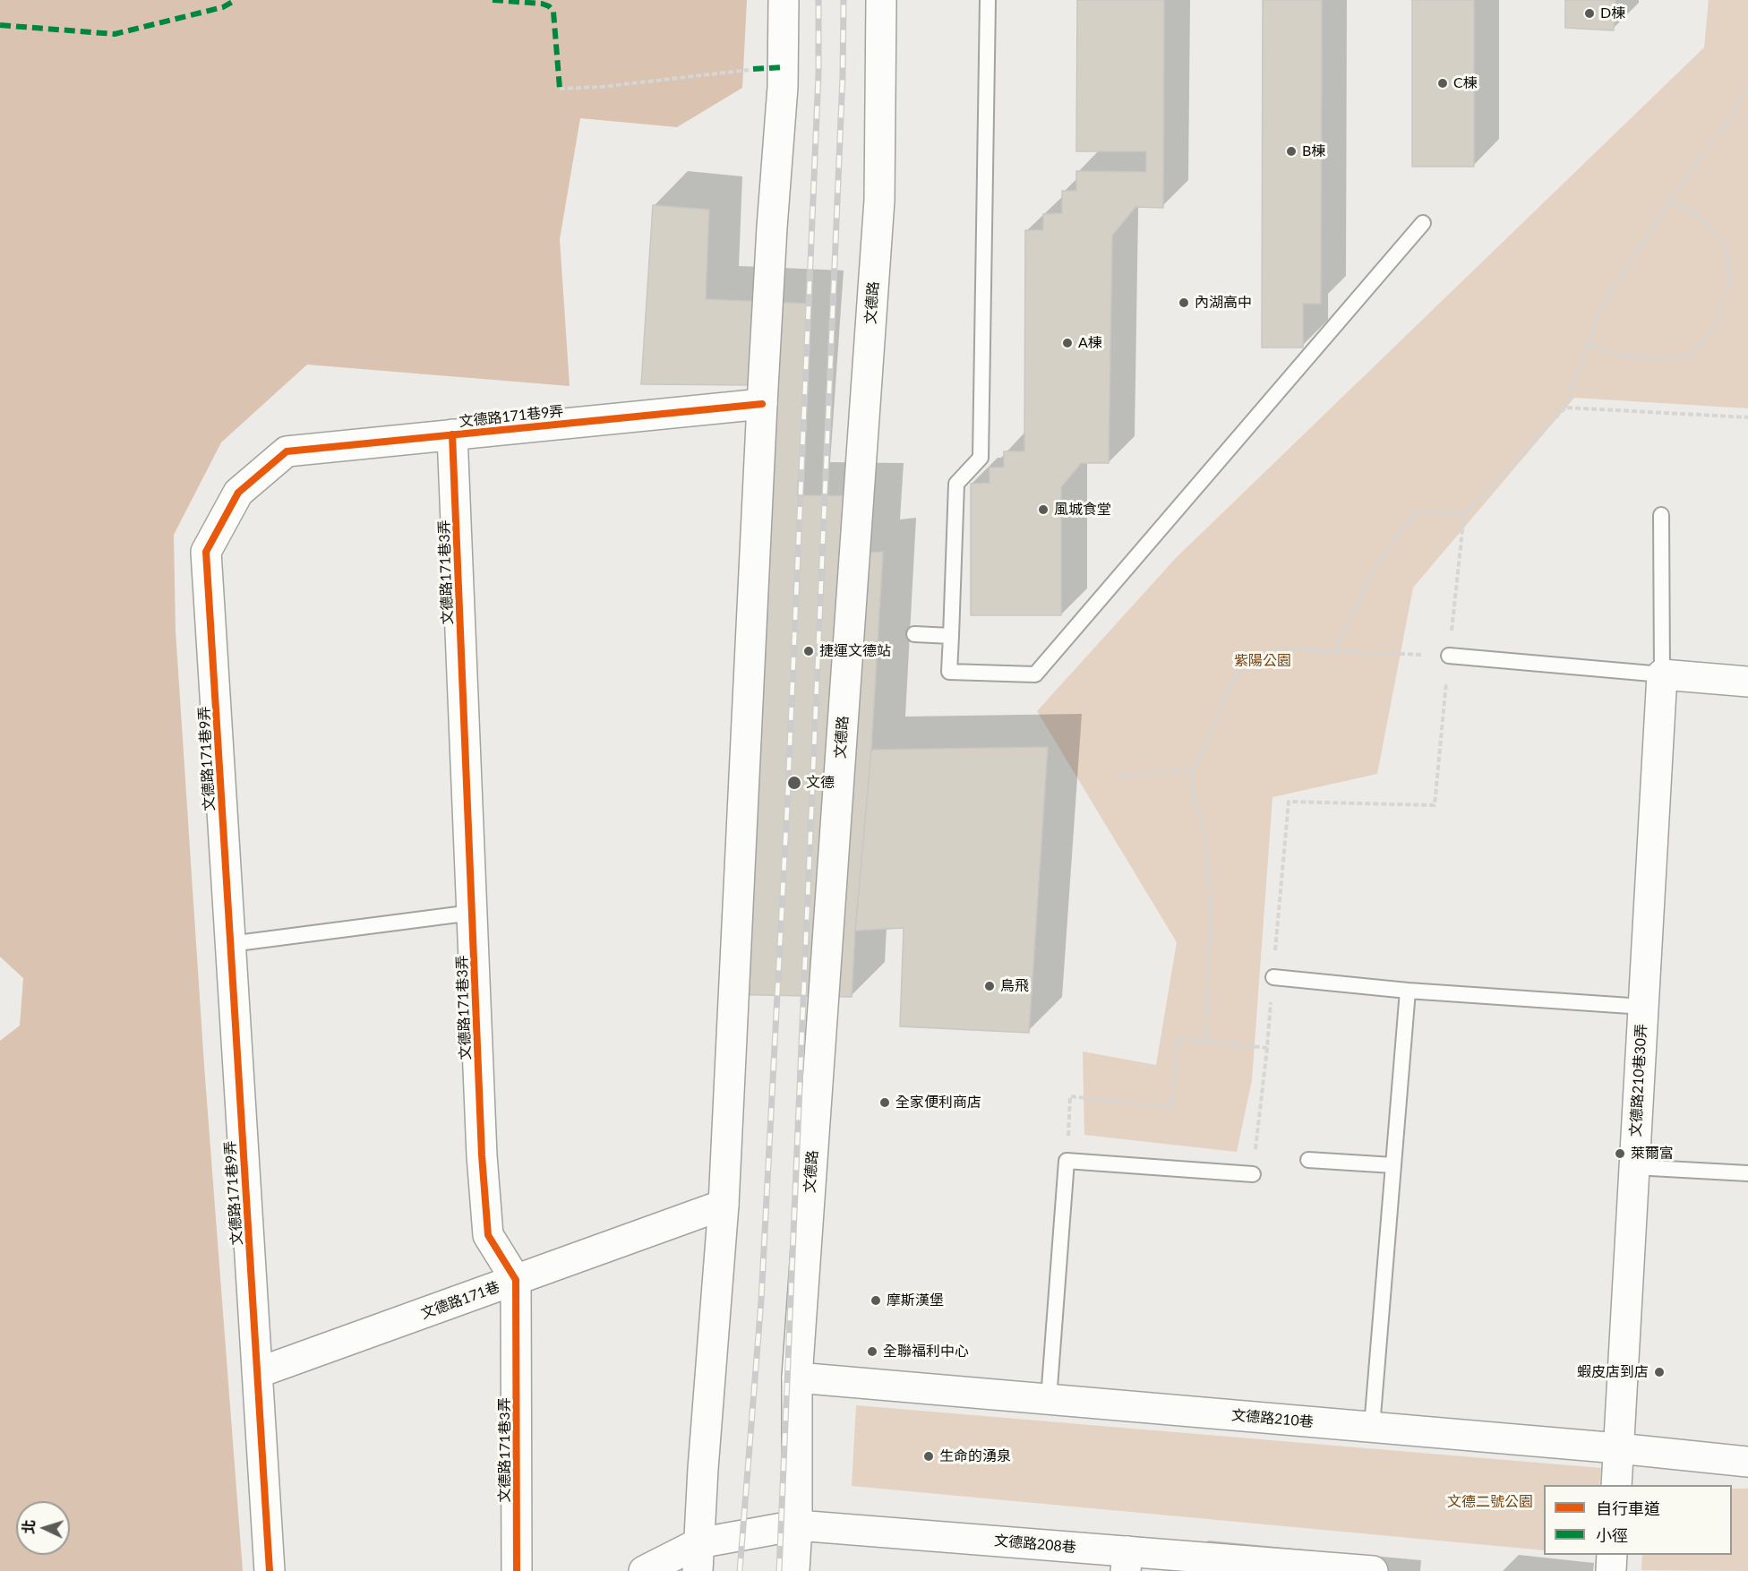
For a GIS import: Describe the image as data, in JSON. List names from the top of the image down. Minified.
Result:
{"streets":{"street":["文德路","文德路171巷9弄","文德路171巷3弄","文德路210巷30弄","文德路171巷","文德路210巷","文德路208巷"]},"crossings":[["文德路","文德路210巷"],["文德路","文德路208巷"],["文德路171巷9弄","文德路171巷3弄"],["文德路171巷9弄","文德路171巷"],["文德路171巷3弄","文德路171巷"],["文德路210巷30弄","文德路210巷"]],"parks":["紫陽公園","文德二號公園"],"places":["D棟","C棟","B棟","內湖高中","A棟","風城食堂","捷運文德站","文德","鳥飛","全家便利商店","萊爾富","摩斯漢堡","全聯福利中心","蝦皮店到店","生命的湧泉"],"legend":["自行車道","小徑"],"north":"left"}
